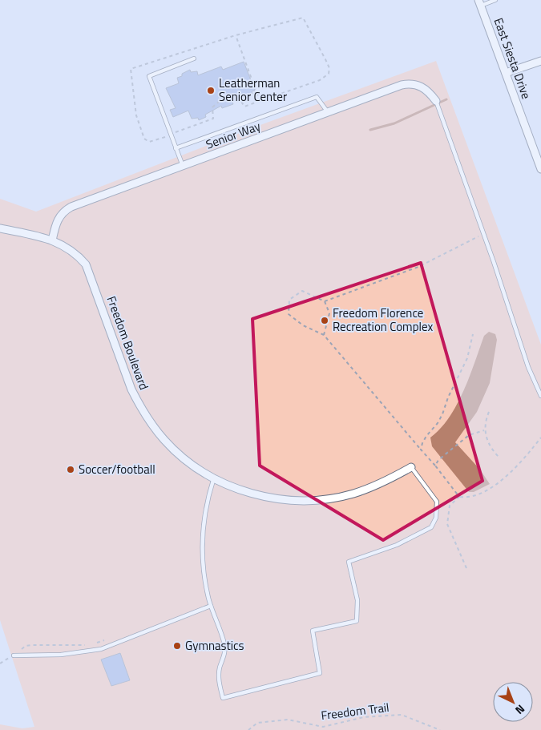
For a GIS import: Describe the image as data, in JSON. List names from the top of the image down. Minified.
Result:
{"streets":{"street":["East Siesta Drive","Senior Way","Freedom Boulevard"],"path":["Freedom Trail"]},"crossings":[["Senior Way","Freedom Boulevard"]],"places":["Leatherman Senior Center","Freedom Florence Recreation Complex","Soccer/football","Gymnastics"],"north":"bottom right"}
